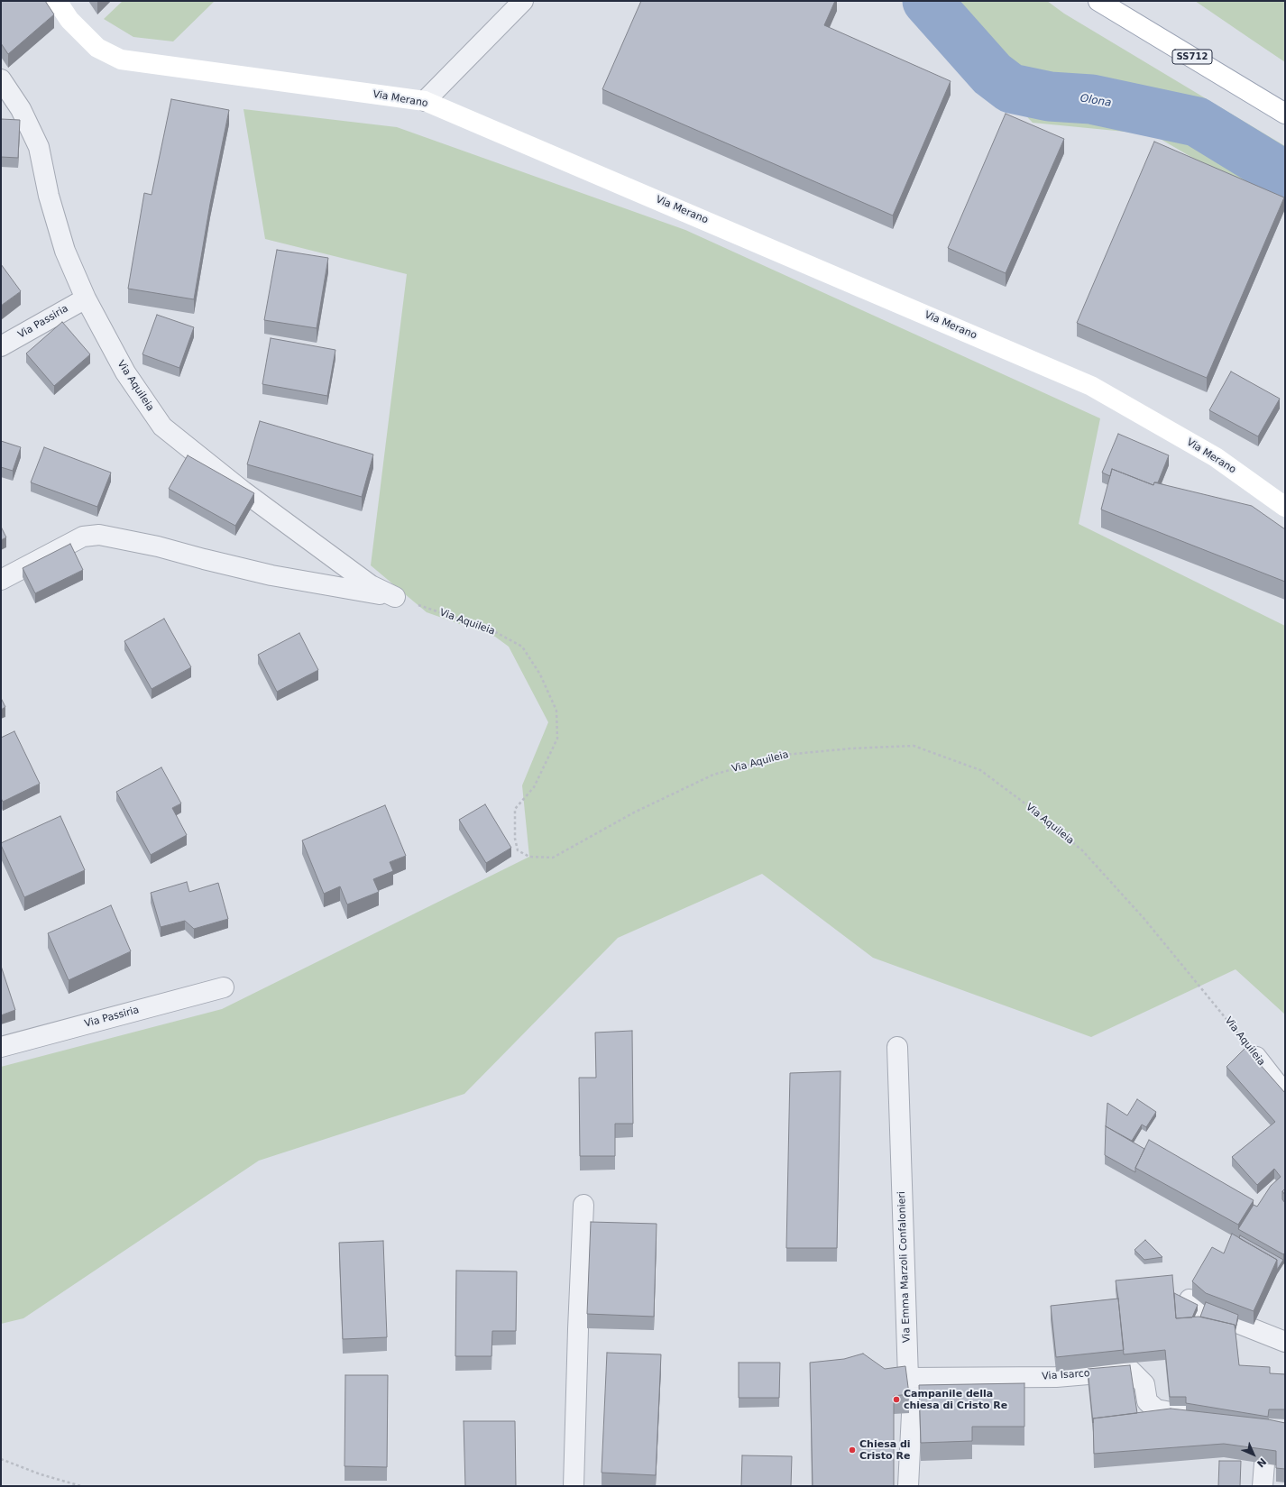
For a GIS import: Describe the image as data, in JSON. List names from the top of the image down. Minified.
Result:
{"streets":{"street":["SS712","Via Merano","Via Passiria","Via Aquileia","Via Emma Marzoli Confalonieri","Via Isarco"]},"crossings":[["Via Passiria","Via Aquileia"],["Via Emma Marzoli Confalonieri","Via Isarco"]],"water":["Olona"],"places":["Campanile della chiesa di Cristo Re","Chiesa di Cristo Re"],"north":"bottom right"}
